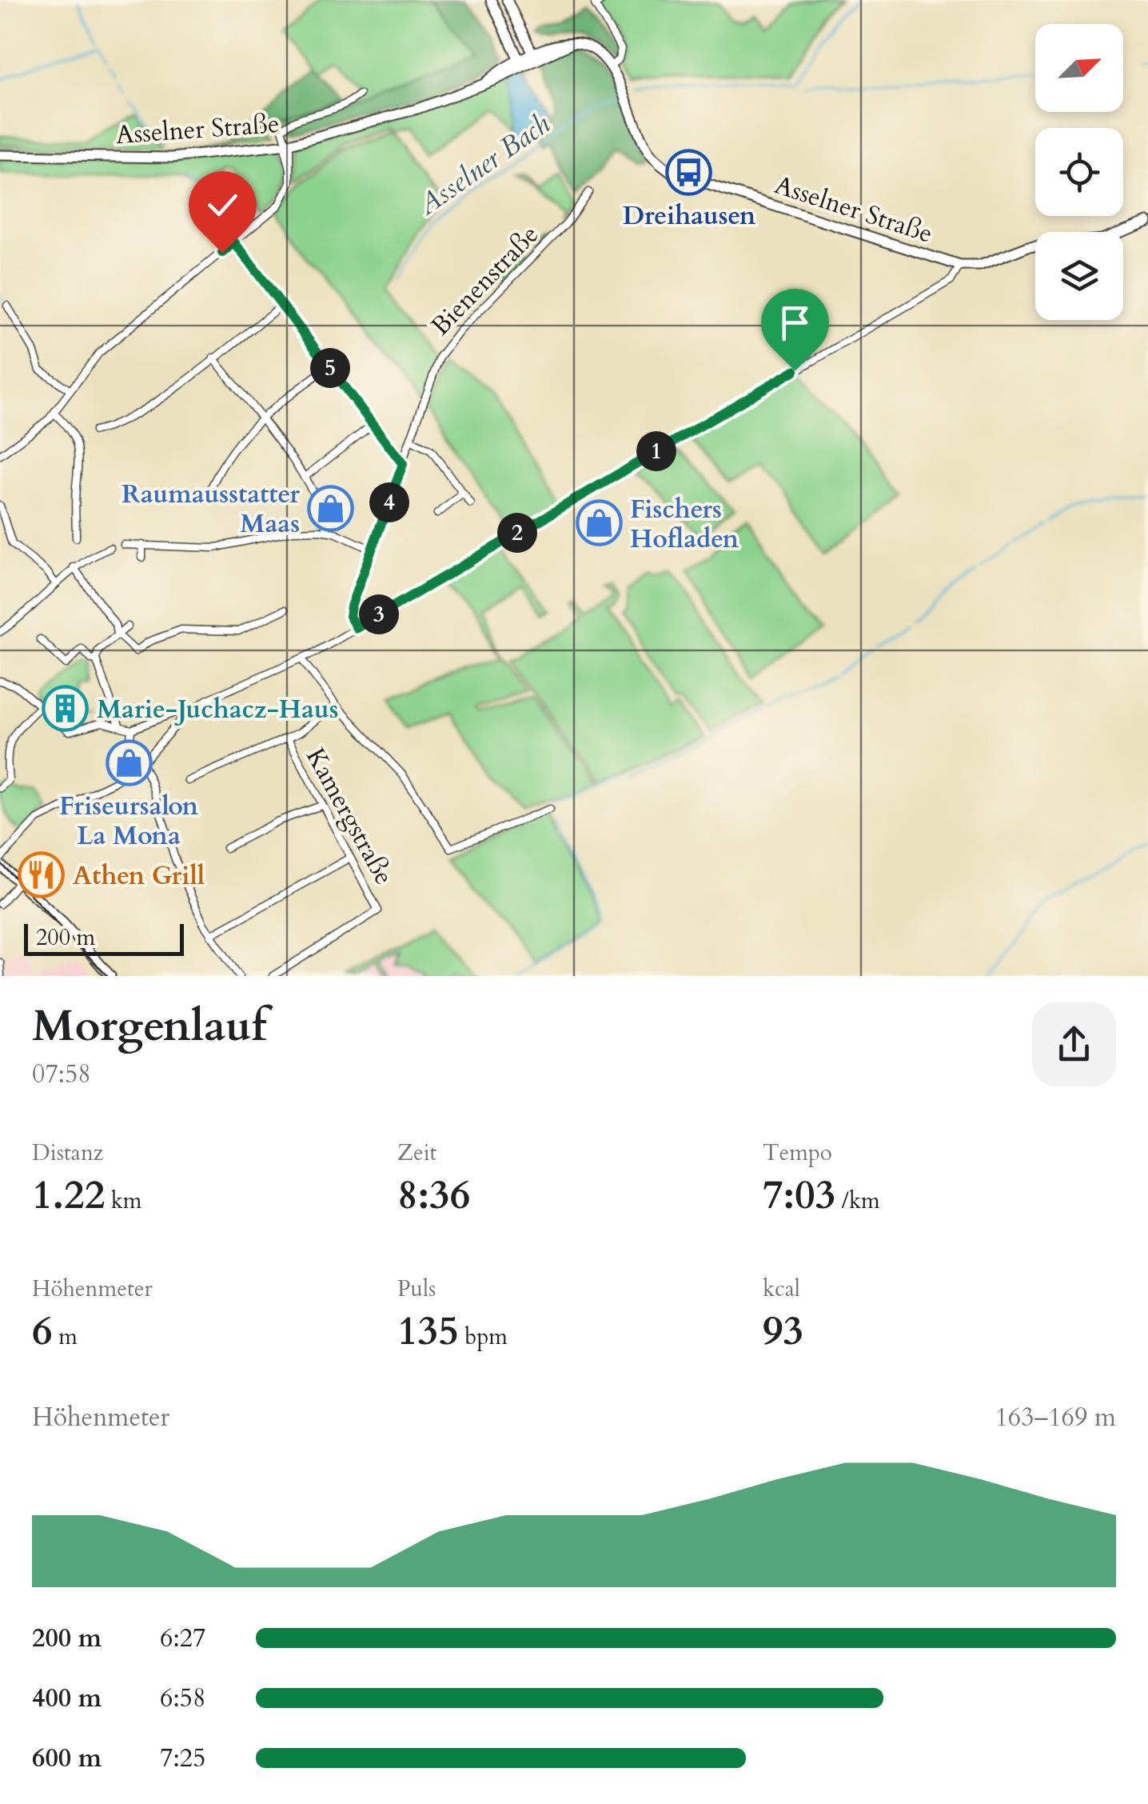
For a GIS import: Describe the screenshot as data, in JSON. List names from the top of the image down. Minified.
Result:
{"streets":{"main road":["Asselner Straße"],"street":["Bienenstraße","Kamergstraße"]},"water":["Asselner Bach"],"places":{"bus stop":["Dreihausen"],"shop":["Raumausstatter Maas","Fischers Hofladen","Friseursalon La Mona"],"building":["Marie-Juchacz-Haus"],"restaurant":["Athen Grill"]},"scale_bar":"200 m","north":"top right","page":{"pins":["5","1","4","2","3"],"scale":"200 m","heading":["Morgenlauf","07:58"],"stats":[["Distanz","1.22 km"],["Zeit","8:36"],["Tempo","7:03 /km"],["Höhenmeter","6 m"],["Puls","135 bpm"],["kcal","93"]],"chart":["Höhenmeter","163–169 m"],"list":[{"name":"200 m","note":"6:27"},{"name":"400 m","note":"6:58"},{"name":"600 m","note":"7:25"}]}}
